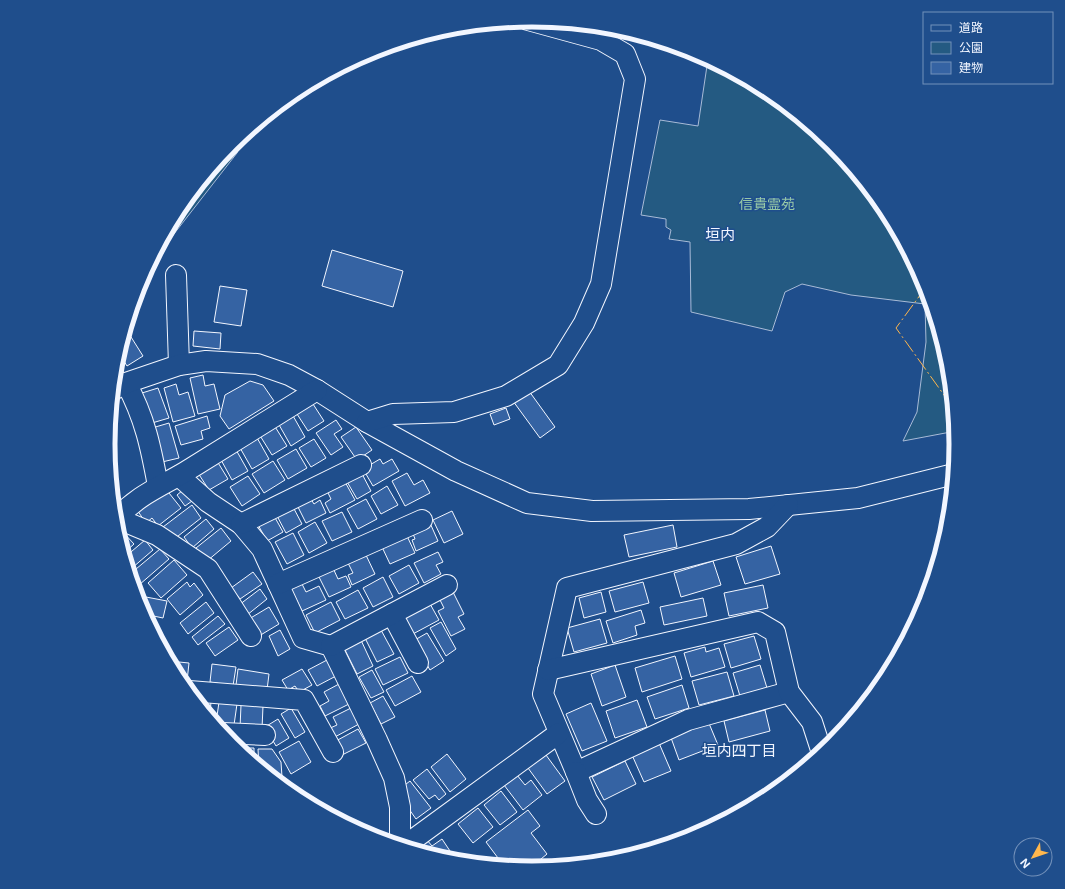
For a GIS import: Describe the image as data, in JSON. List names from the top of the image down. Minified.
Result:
{"districts":["垣内","垣内四丁目"],"parks":["信貴霊苑"],"legend":["道路","公園","建物"],"north":"bottom left"}
